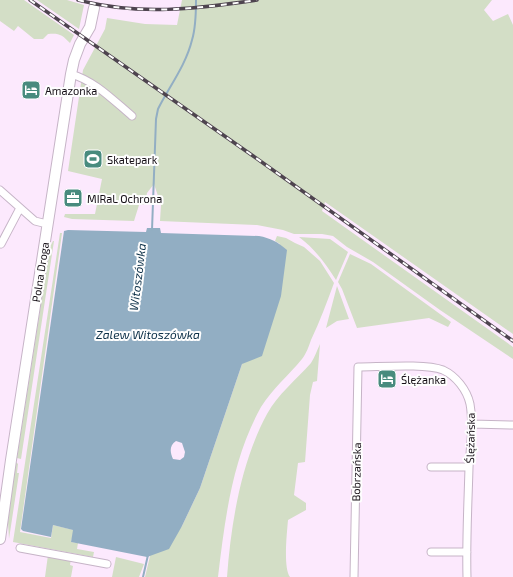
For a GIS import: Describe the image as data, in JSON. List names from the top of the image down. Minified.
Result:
{"streets":{"street":["Polna Droga","Ślężańska","Bobrzańska"]},"crossings":[["Ślężańska","Bobrzańska"]],"water":["Witoszówka","Zalew Witoszówka"],"places":{"hotel":["Amazonka","Ślężanka"],"sports":["Skatepark"],"office":["MIRaL Ochrona"]}}
